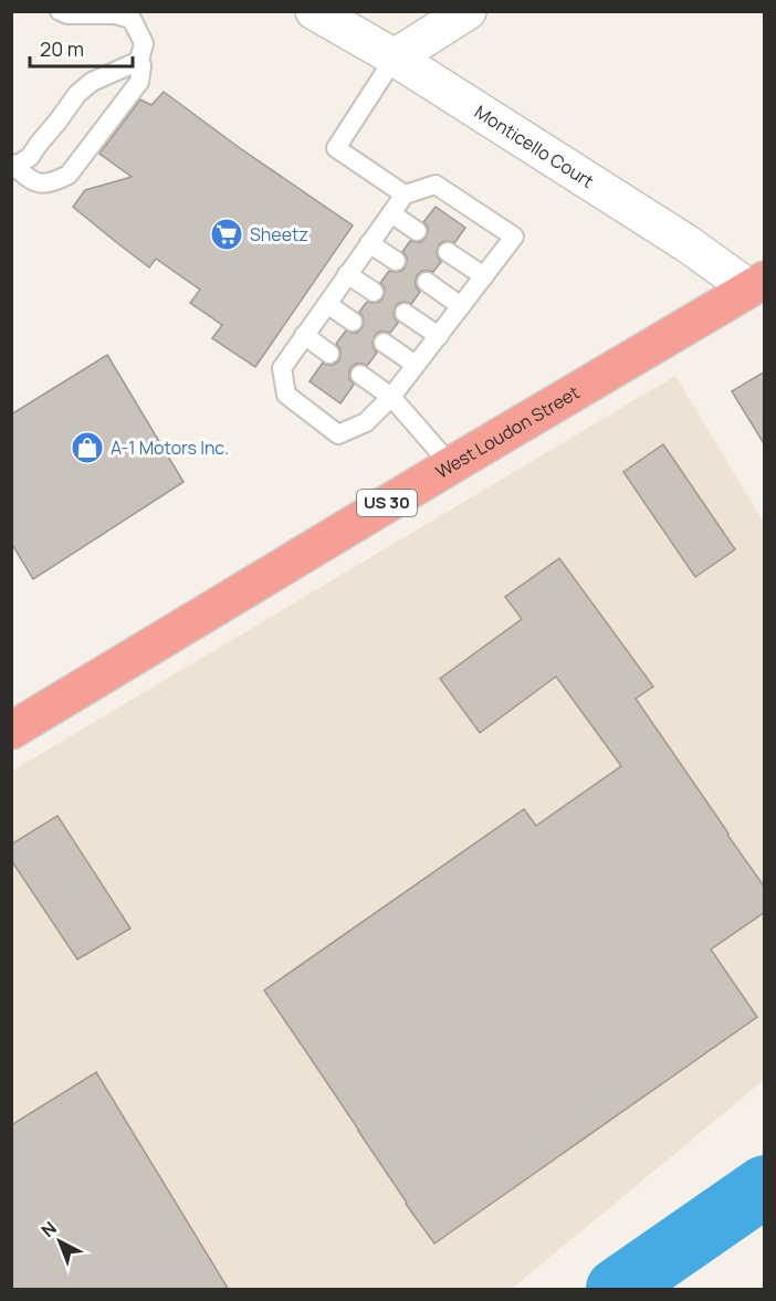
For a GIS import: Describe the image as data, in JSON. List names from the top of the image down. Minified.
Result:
{"streets":{"highway":["West Loudon Street","US 30"],"street":["Monticello Court"]},"crossings":[["Monticello Court","West Loudon Street"]],"places":{"supermarket":["Sheetz"],"shop":["A-1 Motors Inc."]},"scale_bar":"20 m","north":"top left"}
